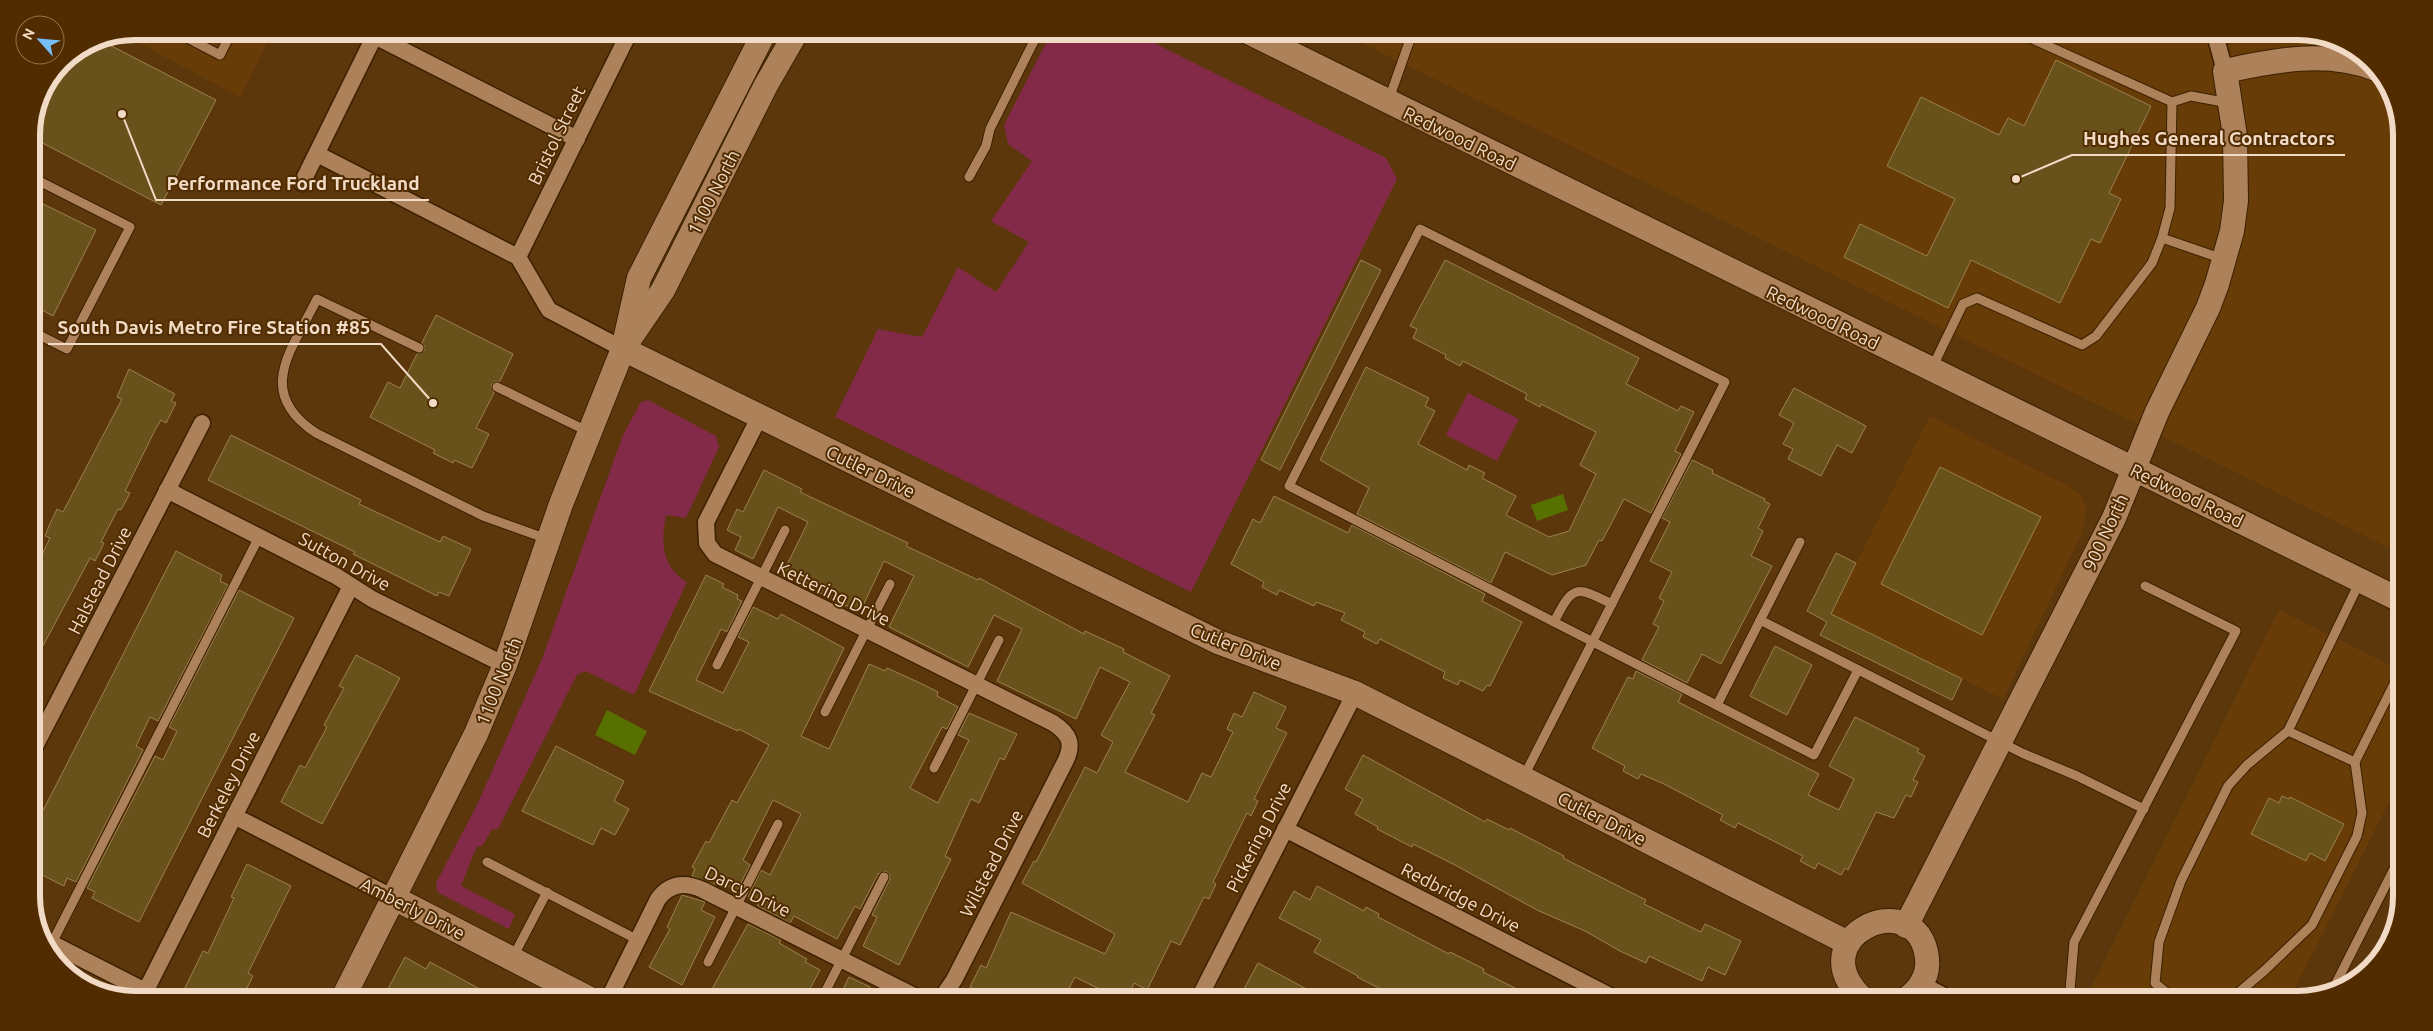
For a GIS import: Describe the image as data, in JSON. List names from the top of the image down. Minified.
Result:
{"streets":{"street":["Bristol Street","Redwood Road","1100 North","Cutler Drive","900 North","Sutton Drive","Halstead Drive","Kettering Drive","Berkeley Drive","Pickering Drive","Wilstead Drive","Darcy Drive","Redbridge Drive","Amberly Drive"]},"crossings":[["Redwood Road","900 North"],["1100 North","Cutler Drive"],["1100 North","Sutton Drive"],["1100 North","Amberly Drive"],["Cutler Drive","Kettering Drive"],["Cutler Drive","Pickering Drive"],["Sutton Drive","Halstead Drive"],["Sutton Drive","Berkeley Drive"],["Kettering Drive","Wilstead Drive"],["Berkeley Drive","Amberly Drive"],["Pickering Drive","Redbridge Drive"]],"places":["Performance Ford Truckland","Hughes General Contractors","South Davis Metro Fire Station #85"],"north":"top left"}
